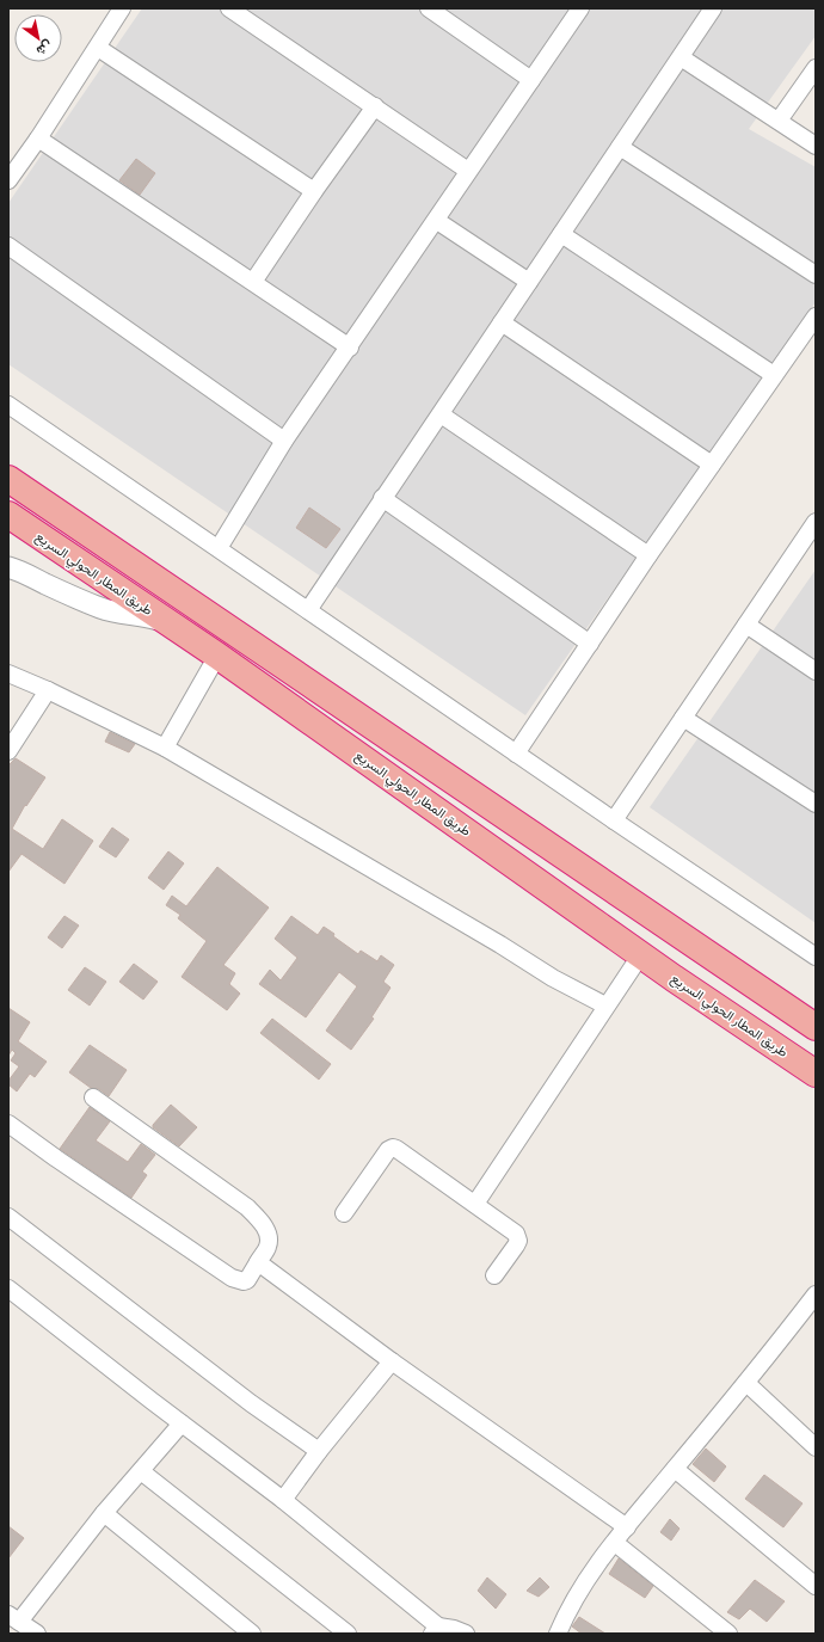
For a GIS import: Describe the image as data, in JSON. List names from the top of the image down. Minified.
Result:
{"streets":{"highway":["طريق المطار الحولي السريع"]},"north":"bottom right"}
